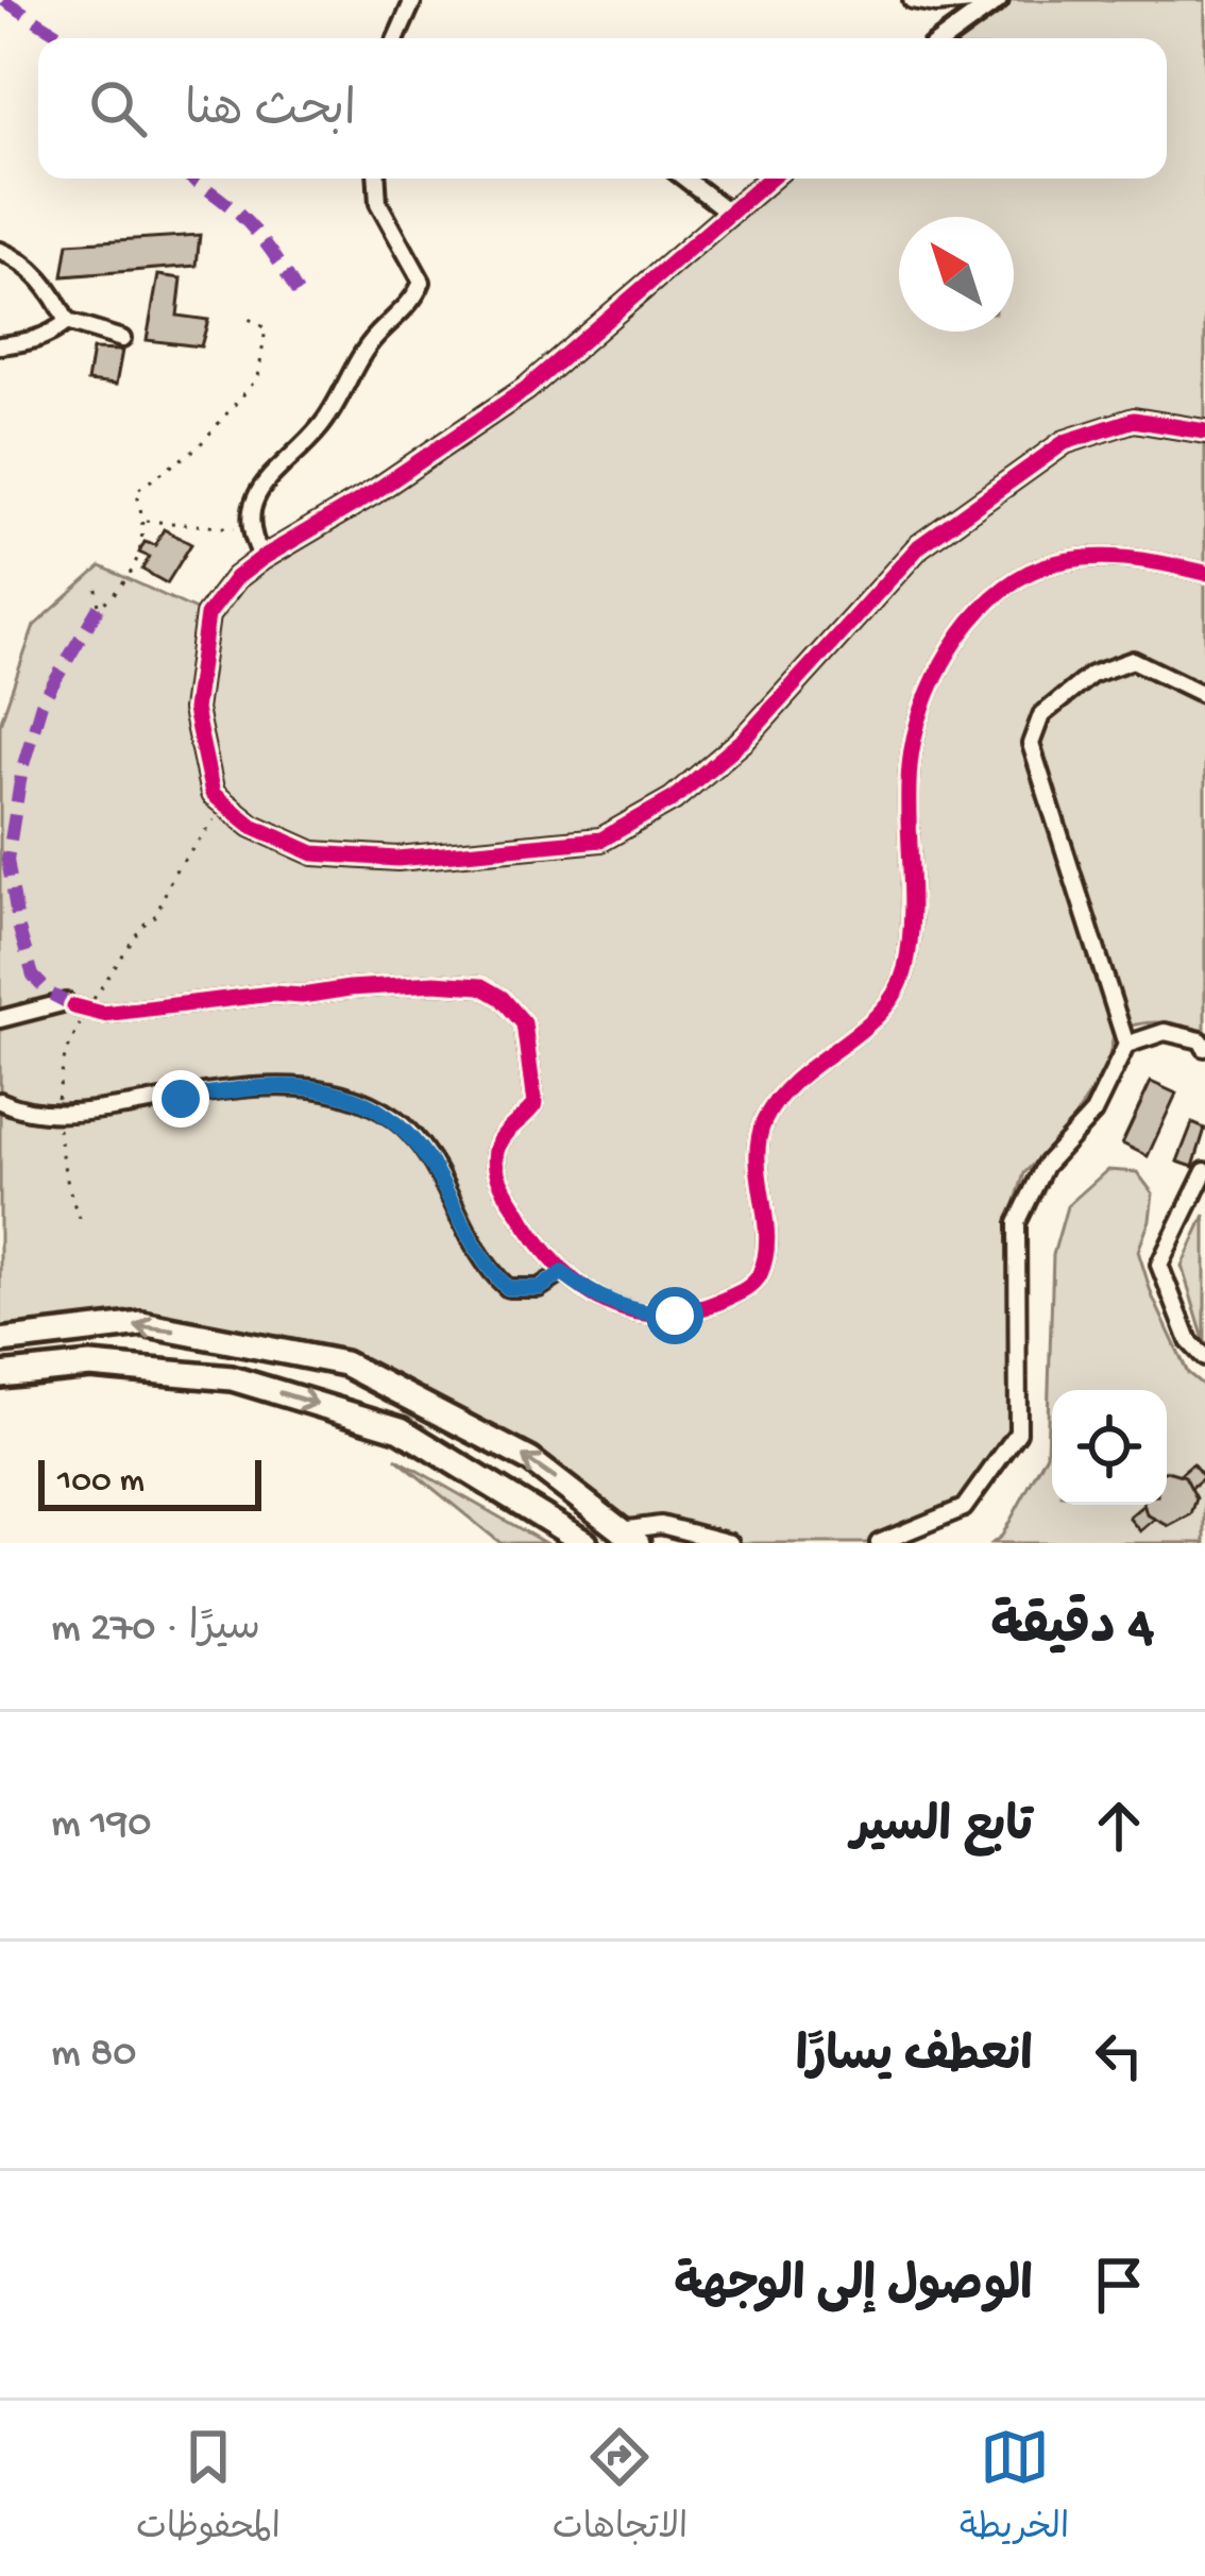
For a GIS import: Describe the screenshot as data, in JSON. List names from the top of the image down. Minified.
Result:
{"scale_bar":"100 m","north":"top left","page":{"search":"ابحث هنا","scale":"100 m","heading":["4 دقيقة","سيرًا · 270 m"],"list":[["تابع السير","190 m"],["انعطف يسارًا","80 m"],"الوصول إلى الوجهة"],"nav":["الخريطة","الاتجاهات","المحفوظات"]}}
